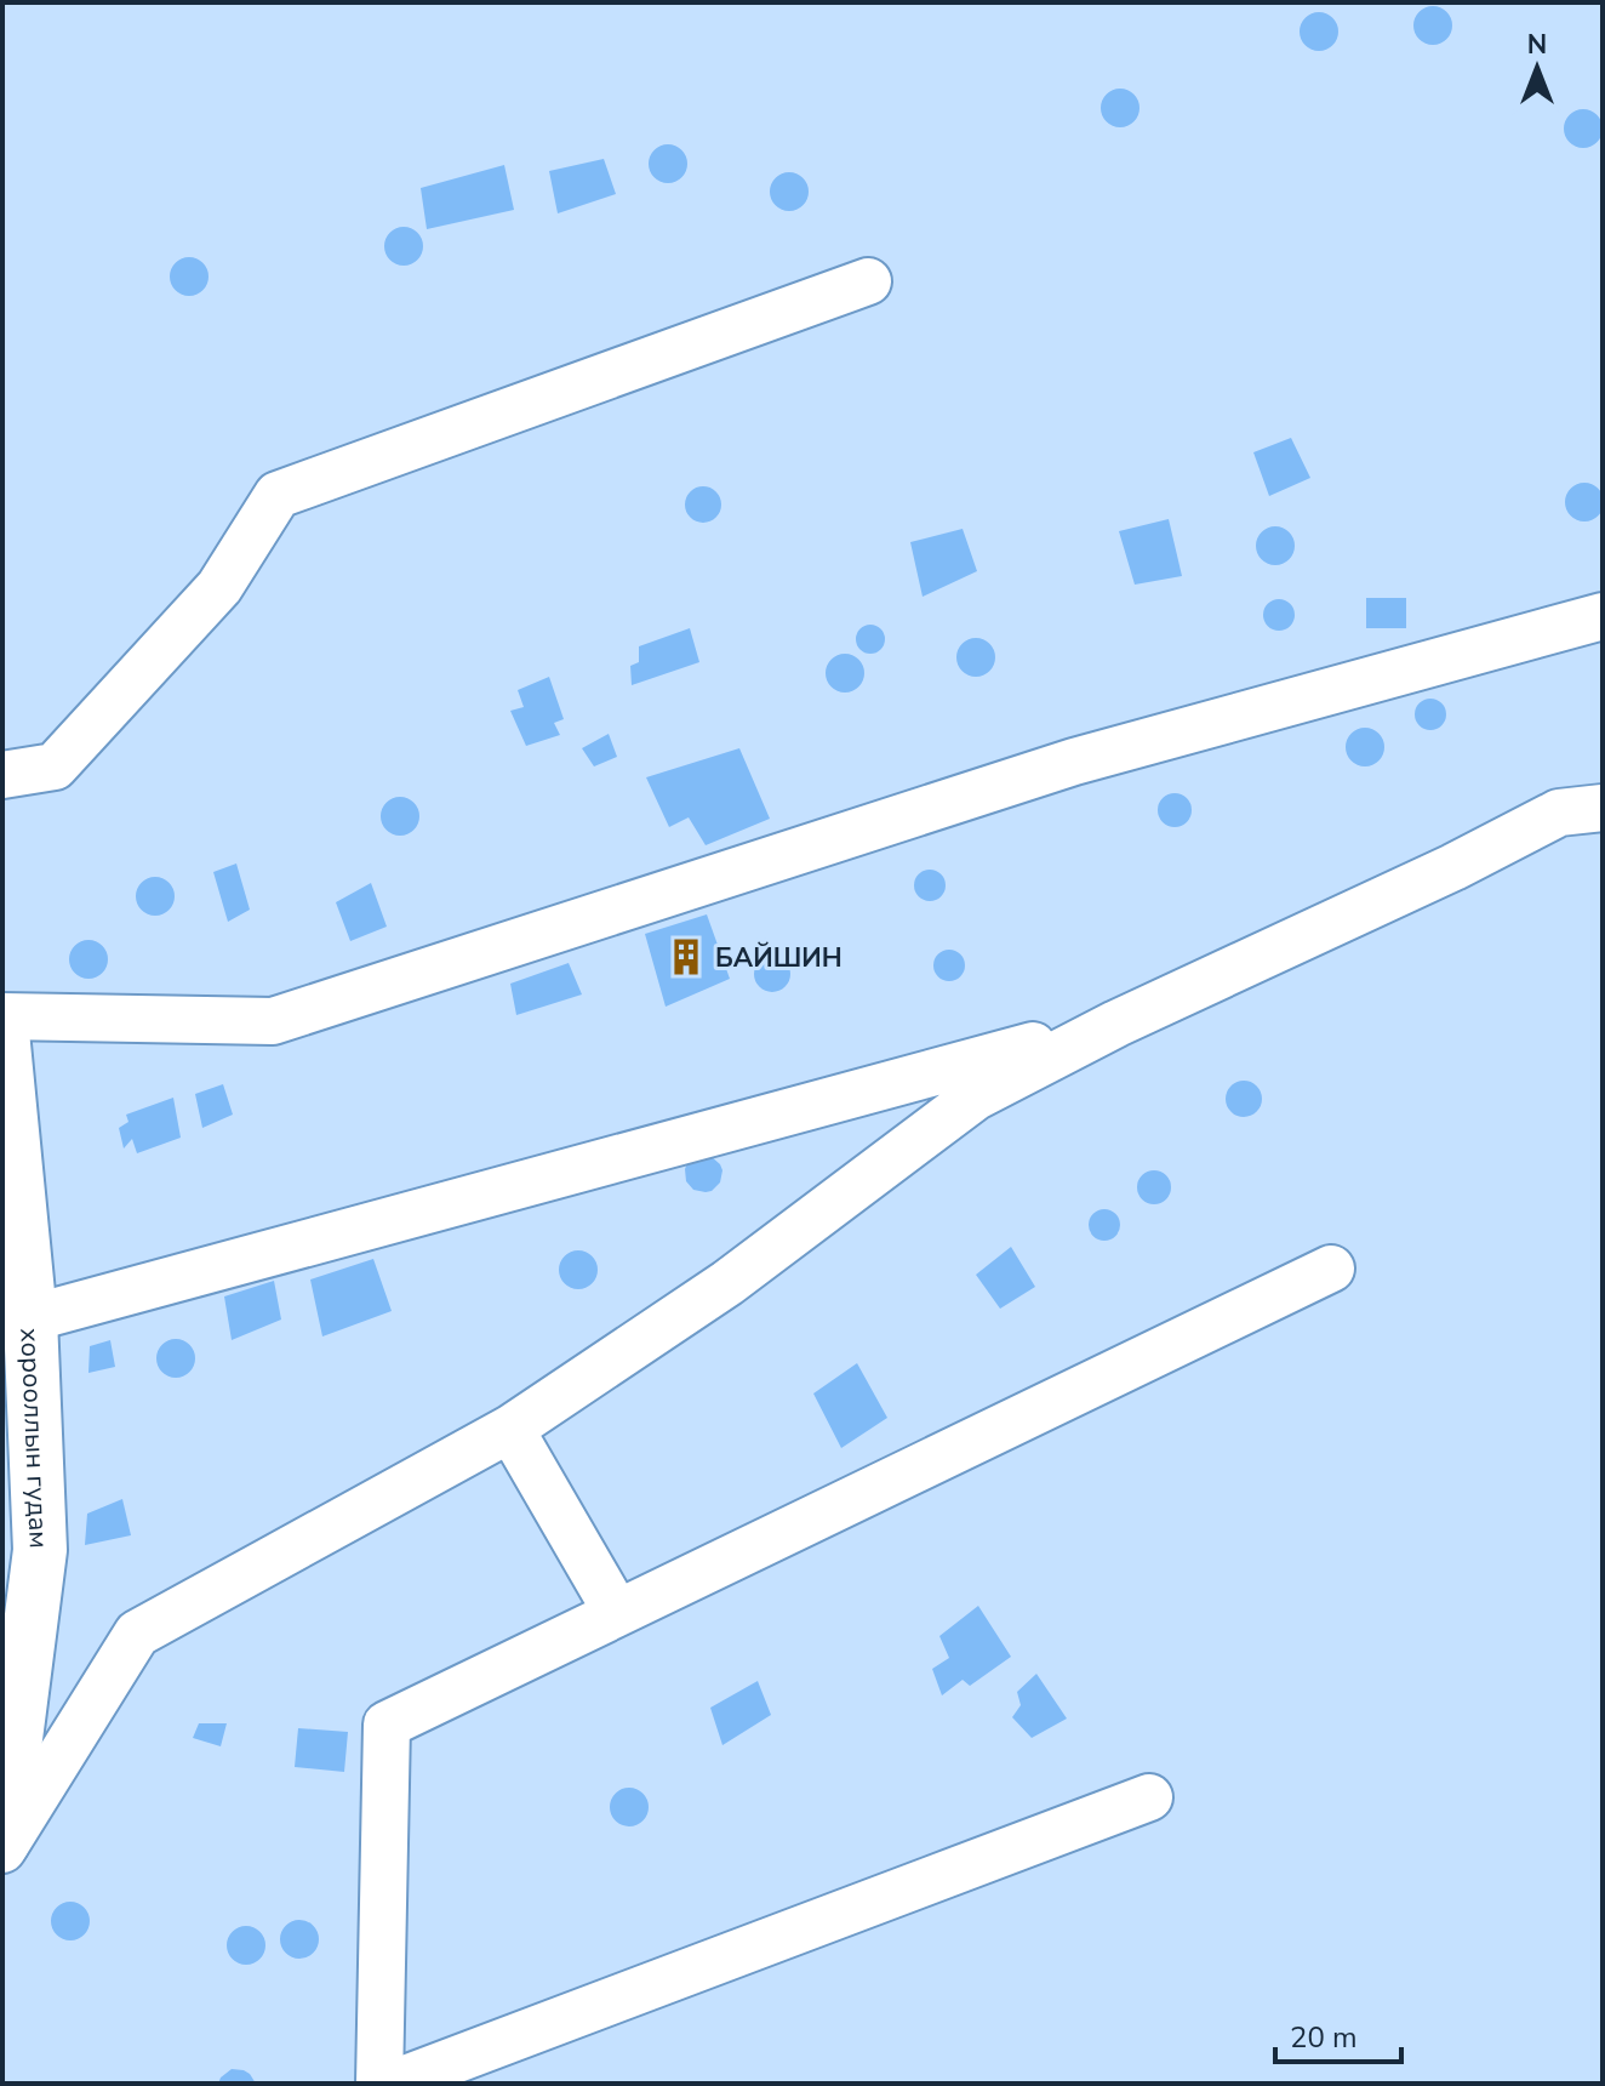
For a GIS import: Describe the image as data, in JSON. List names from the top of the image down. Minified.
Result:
{"streets":{"main road":["хорооллын гудам"]},"places":{"building":["БАЙШИН"]},"scale_bar":"20 m","north":"top"}
